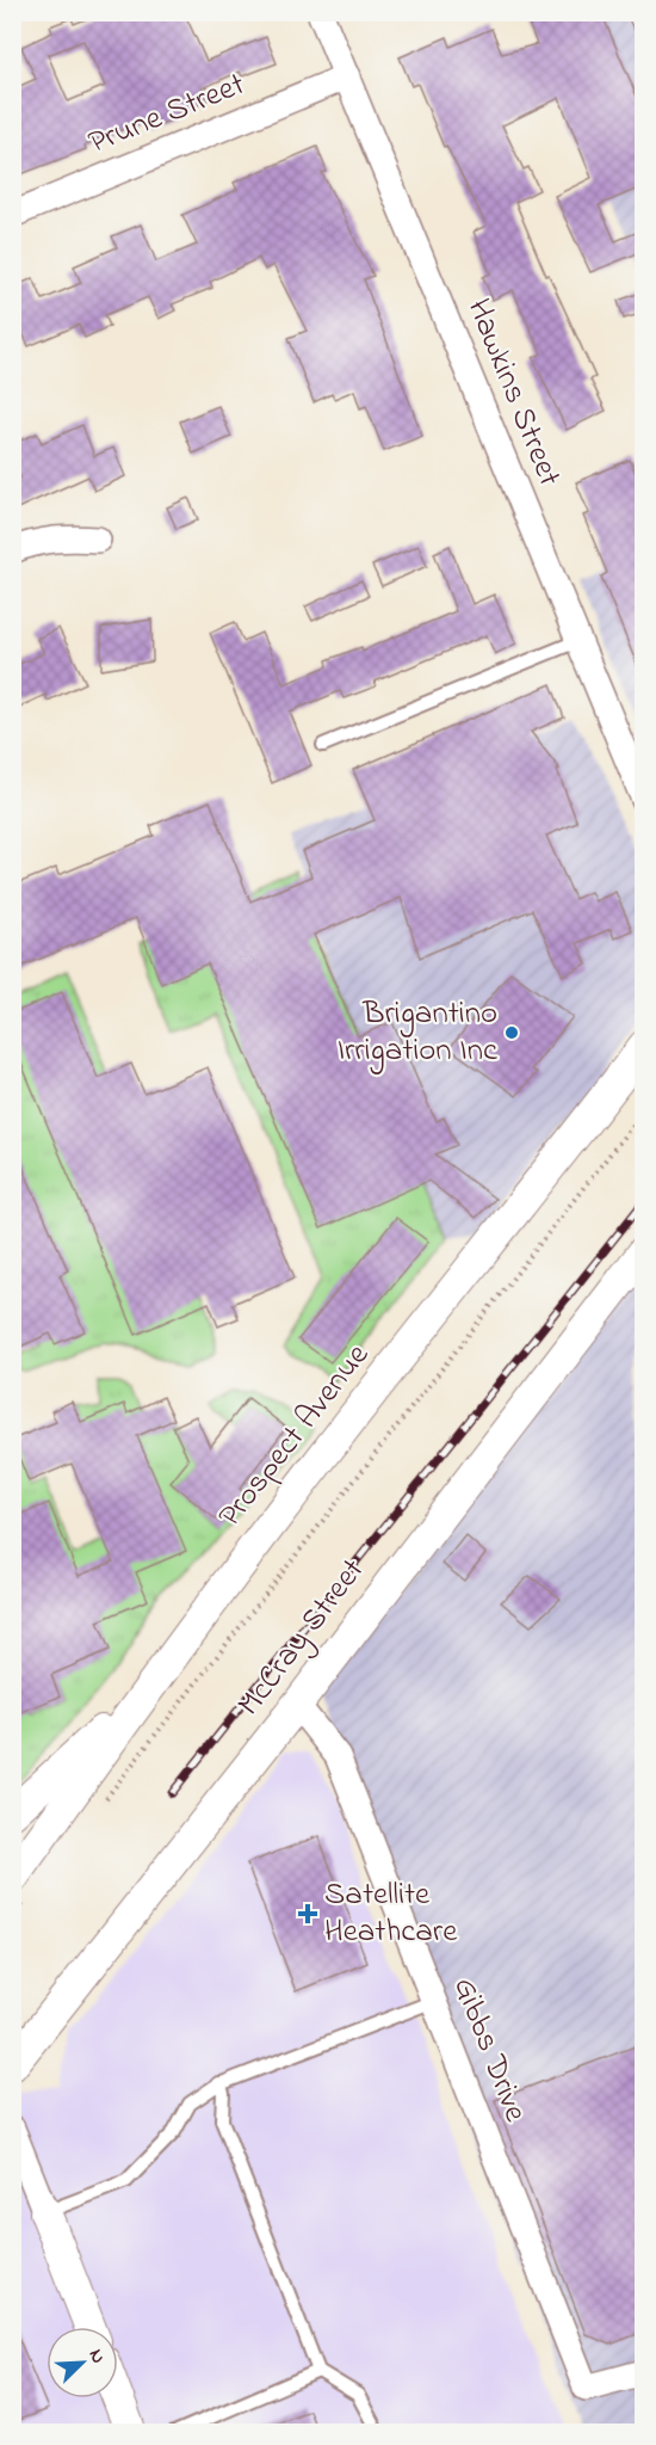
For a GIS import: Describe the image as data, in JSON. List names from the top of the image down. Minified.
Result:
{"streets":{"street":["Prune Street","Hawkins Street","Prospect Avenue","McCray Street","Gibbs Drive"]},"crossings":[["Prune Street","Hawkins Street"],["McCray Street","Gibbs Drive"]],"places":{"other":["Brigantino Irrigation Inc"],"health":["Satellite Heathcare"]},"north":"top right"}
